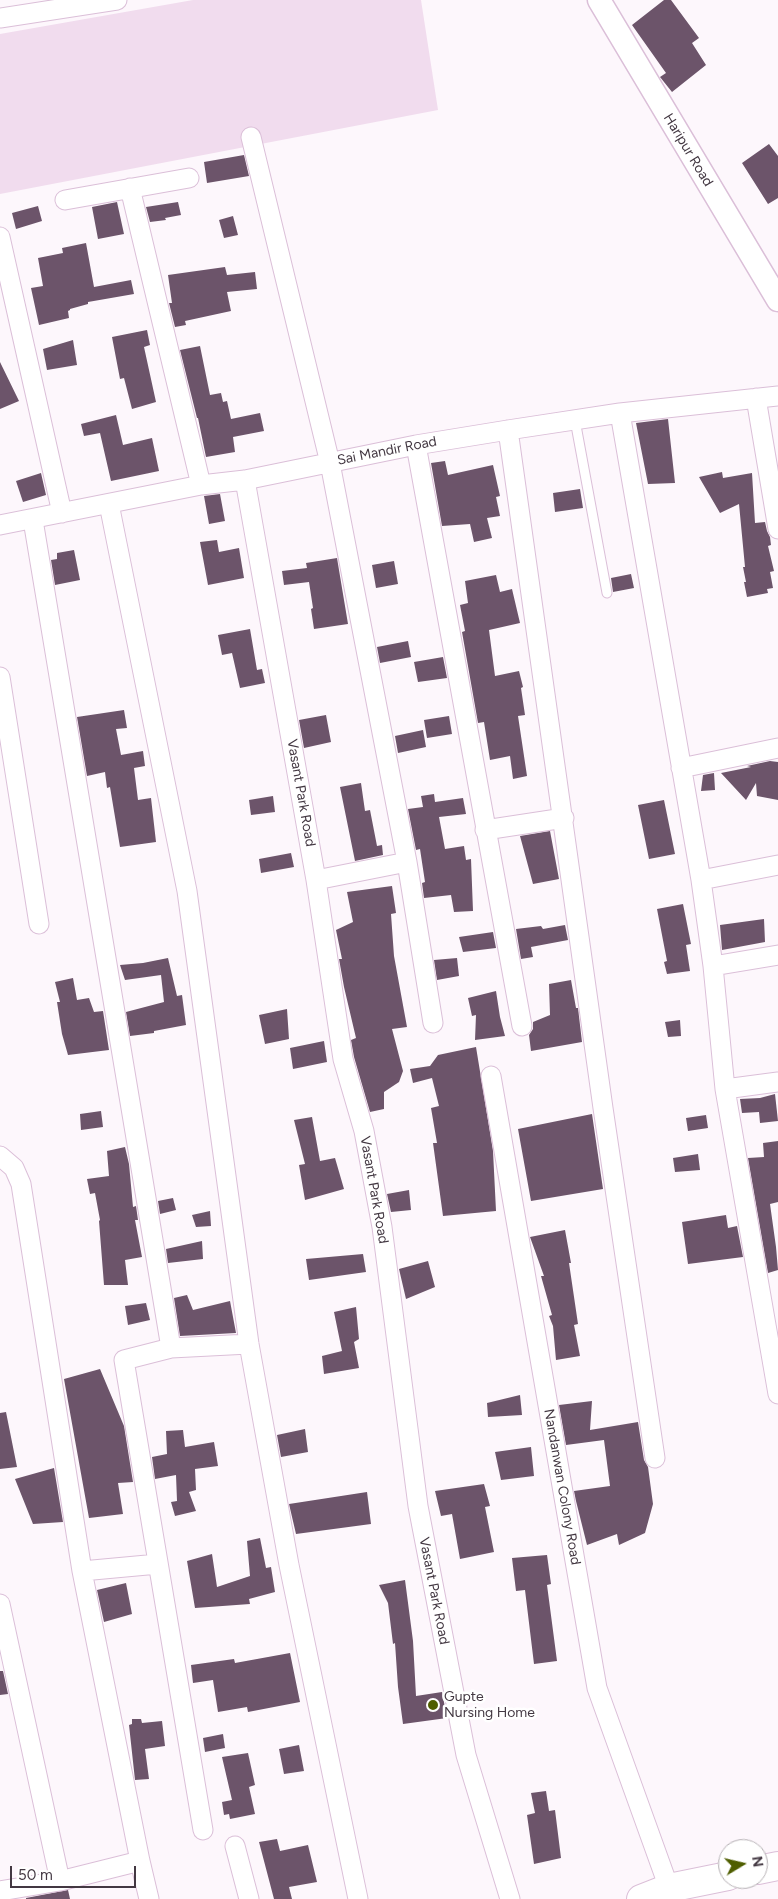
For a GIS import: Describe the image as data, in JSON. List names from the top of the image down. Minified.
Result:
{"streets":{"street":["Haripur Road","Sai Mandir Road","Vasant Park Road","Nandanwan Colony Road"]},"crossings":[["Sai Mandir Road","Vasant Park Road"]],"places":["Gupte Nursing Home"],"scale_bar":"50 m","north":"right"}
